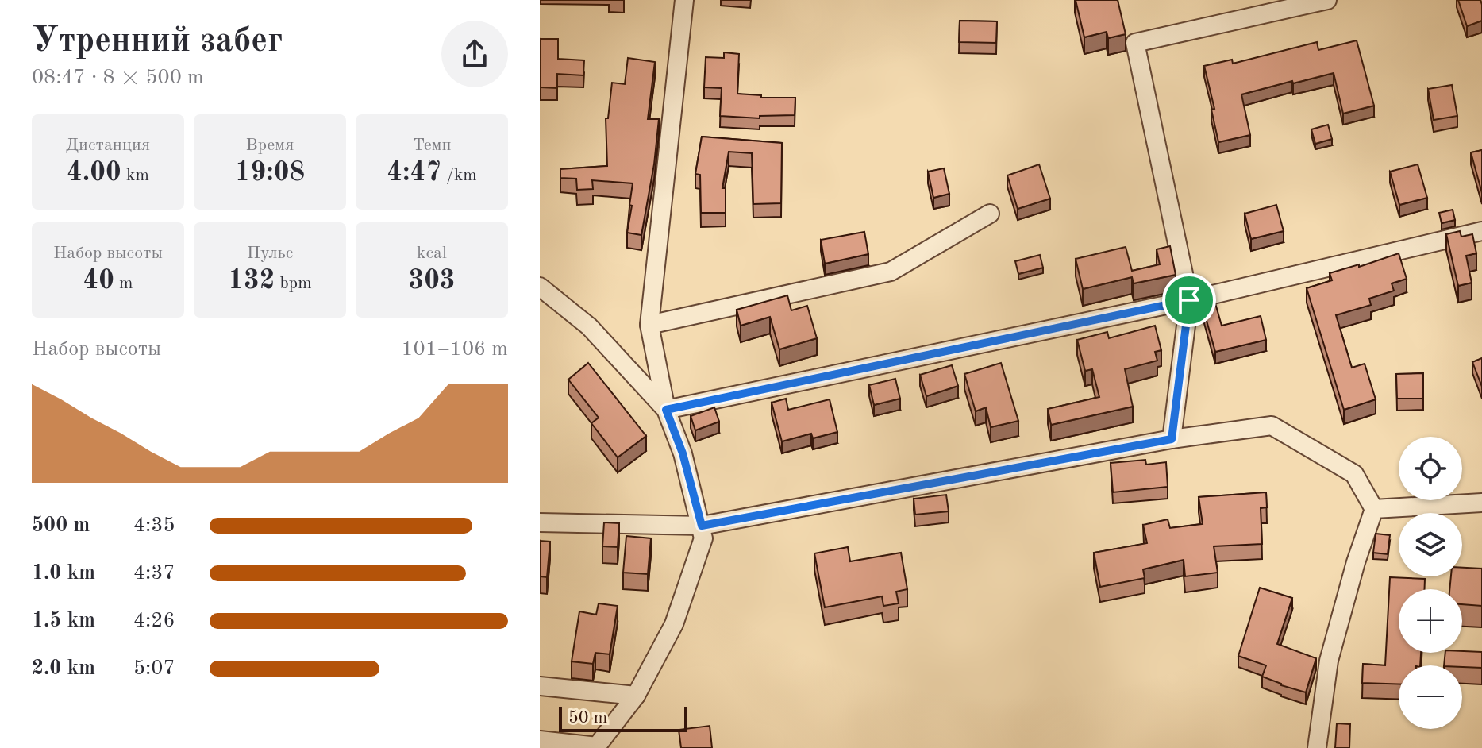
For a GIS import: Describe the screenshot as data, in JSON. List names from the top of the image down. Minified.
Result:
{"scale_bar":"50 m","page":{"heading":["Утренний забег","08:47 · 8 × 500 m"],"stats":[["Дистанция","4.00 km"],["Время","19:08"],["Темп","4:47 /km"],["Набор высоты","40 m"],["Пульс","132 bpm"],["kcal","303"]],"chart":["Набор высоты","101–106 m"],"map_buttons":["+","−"],"list":[{"name":"500 m","note":"4:35"},{"name":"1.0 km","note":"4:37"},{"name":"1.5 km","note":"4:26"},{"name":"2.0 km","note":"5:07"}],"scale":"50 m"}}
